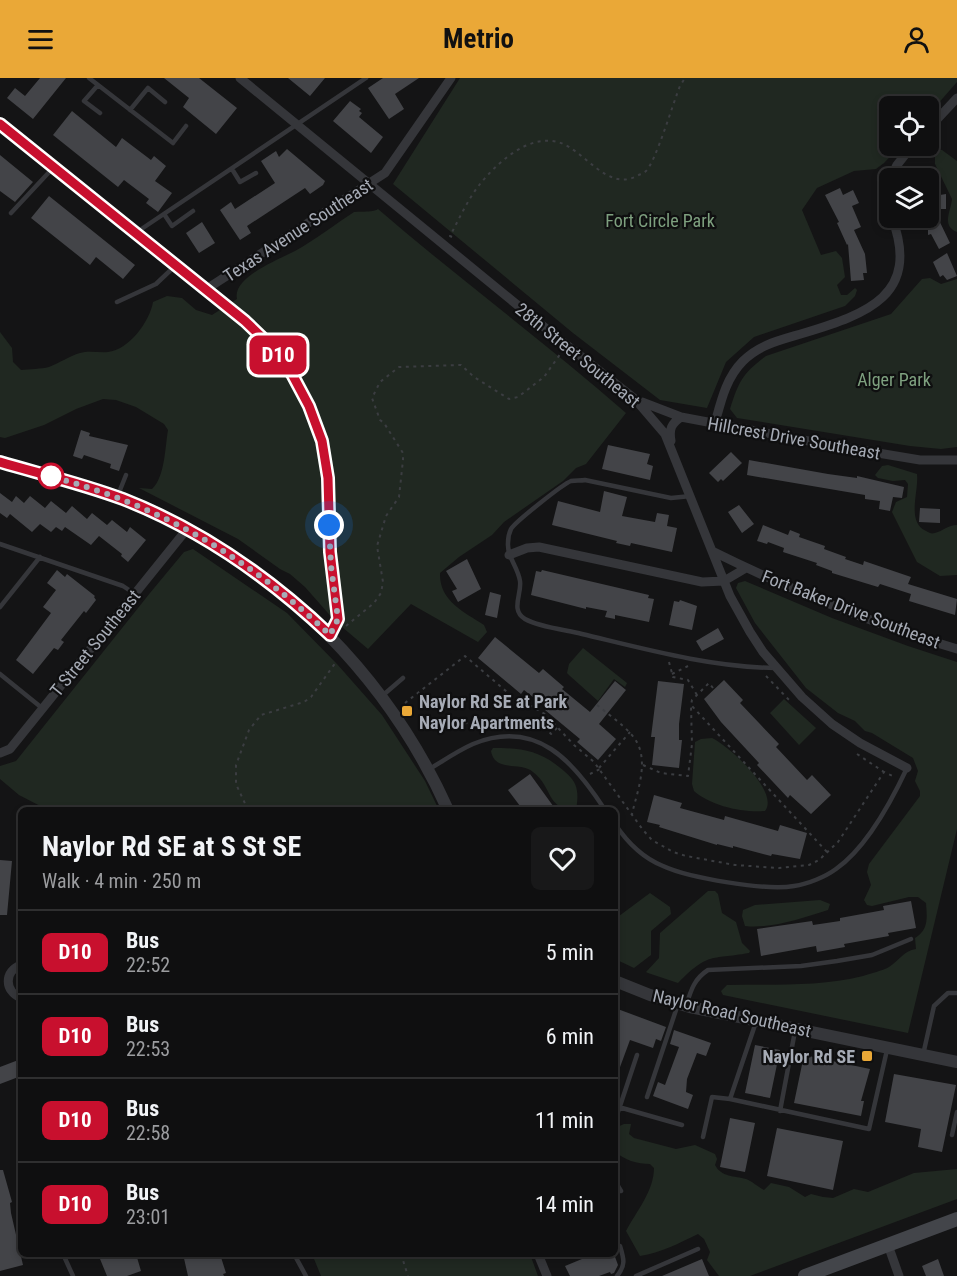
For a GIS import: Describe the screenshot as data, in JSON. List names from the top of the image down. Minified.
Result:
{"streets":{"street":["Texas Avenue Southeast","28th Street Southeast","Hillcrest Drive Southeast","Fort Baker Drive Southeast","T Street Southeast","Naylor Road Southeast"]},"crossings":[["Texas Avenue Southeast","28th Street Southeast"],["28th Street Southeast","Hillcrest Drive Southeast"],["28th Street Southeast","Fort Baker Drive Southeast"]],"parks":["Fort Circle Park","Alger Park"],"places":{"transit":["Naylor Rd SE at Park Naylor Apartments","Naylor Rd SE"]},"lines":["bus line D10"],"page":{"header":"Metrio","on_map":"D10","heading":["Naylor Rd SE at S St SE","Walk · 4 min · 250 m"],"list":[{"mark":"D10","name":"Bus","note":"22:52","value":"5 min"},{"mark":"D10","name":"Bus","note":"22:53","value":"6 min"},{"mark":"D10","name":"Bus","note":"22:58","value":"11 min"},{"mark":"D10","name":"Bus","note":"23:01","value":"14 min"}]}}
